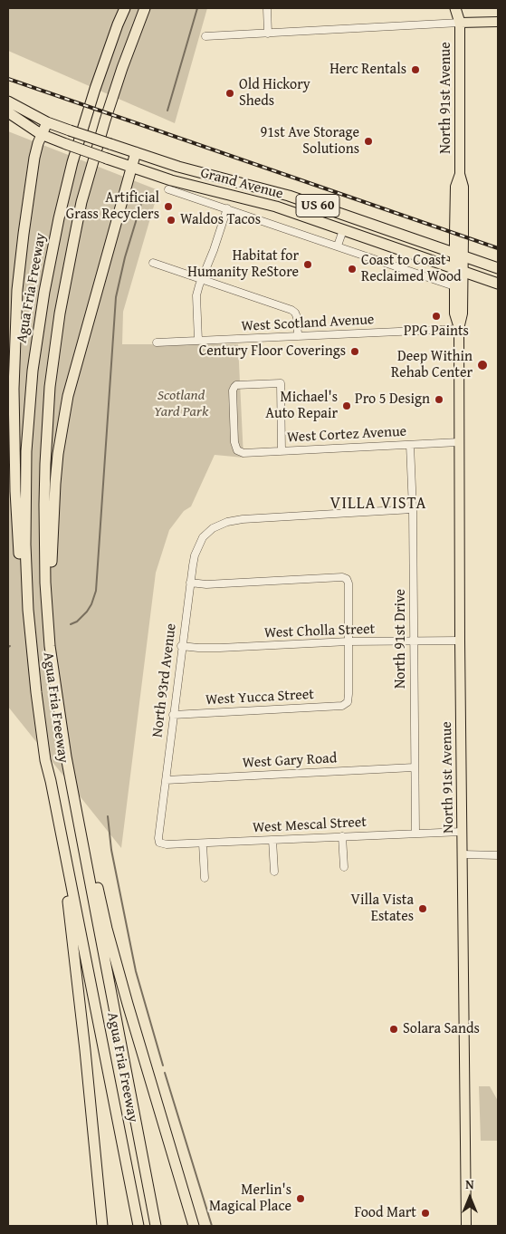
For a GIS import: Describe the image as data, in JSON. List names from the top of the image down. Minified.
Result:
{"streets":{"highway":["Grand Avenue","US 60","Agua Fria Freeway"],"main road":["North 91st Avenue"],"street":["West Scotland Avenue","West Cortez Avenue","West Cholla Street","North 91st Drive","North 93rd Avenue","West Yucca Street","West Gary Road","West Mescal Street"]},"crossings":[["North 91st Avenue","Grand Avenue"],["North 91st Avenue","West Scotland Avenue"],["North 91st Avenue","West Cortez Avenue"],["North 91st Avenue","West Cholla Street"],["North 91st Avenue","West Mescal Street"],["West Cortez Avenue","North 91st Drive"],["West Cholla Street","North 91st Drive"],["West Cholla Street","North 93rd Avenue"],["West Cholla Street","West Yucca Street"],["North 91st Drive","North 93rd Avenue"],["North 91st Drive","West Gary Road"],["North 91st Drive","West Mescal Street"],["North 93rd Avenue","West Yucca Street"],["North 93rd Avenue","West Gary Road"],["North 93rd Avenue","West Mescal Street"]],"districts":["VILLA VISTA"],"parks":["Scotland Yard Park"],"places":["Herc Rentals","Old Hickory Sheds","91st Ave Storage Solutions","Artificial Grass Recyclers","Waldos Tacos","Habitat for Humanity ReStore","Coast to Coast Reclaimed Wood","PPG Paints","Century Floor Coverings","Deep Within Rehab Center","Pro 5 Design","Michael's Auto Repair","Villa Vista Estates","Solara Sands","Merlin's Magical Place","Food Mart"],"north":"top"}
